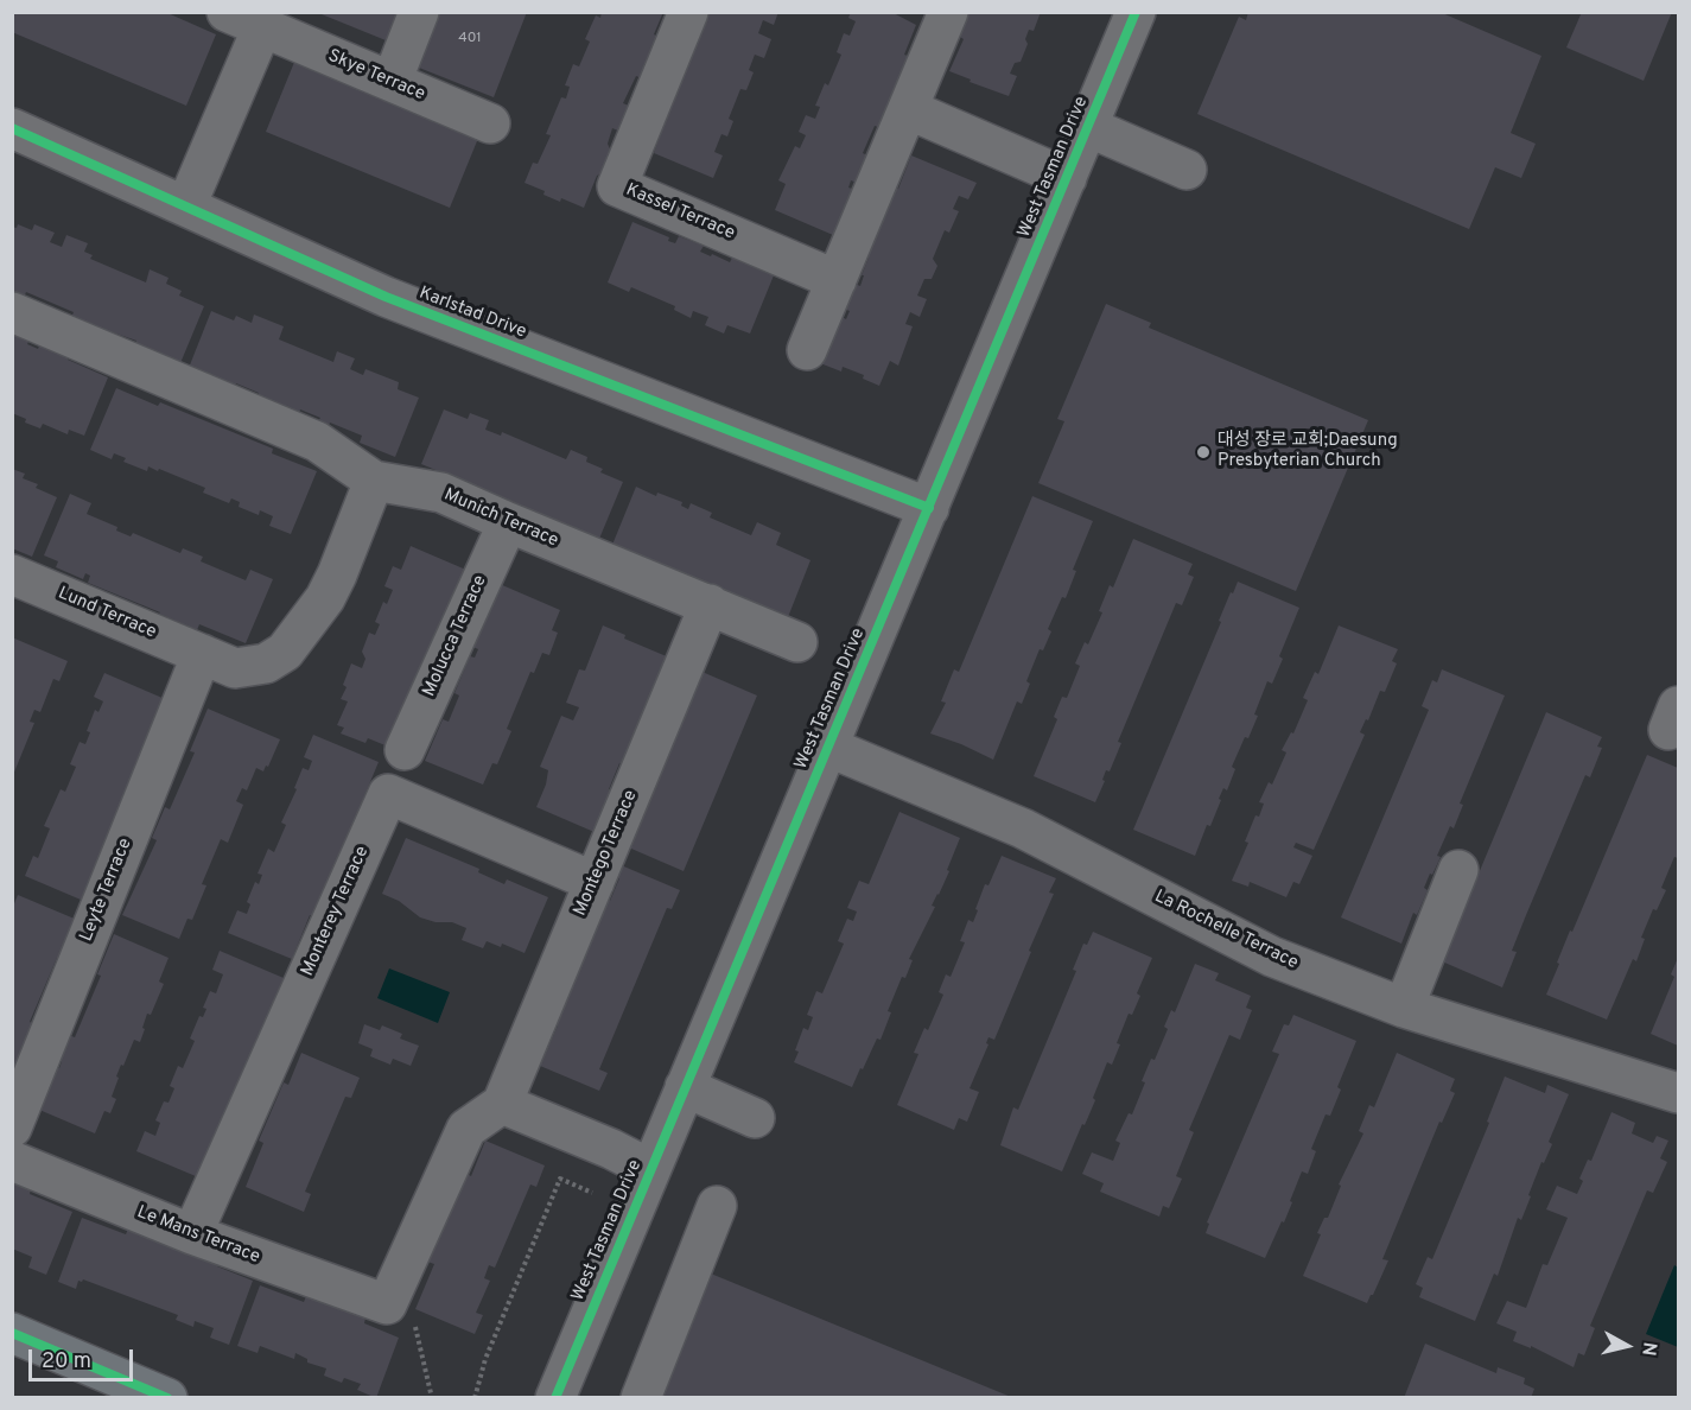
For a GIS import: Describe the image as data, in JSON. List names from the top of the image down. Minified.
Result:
{"streets":{"street":["Skye Terrace","West Tasman Drive","Kassel Terrace","Karlstad Drive","Munich Terrace","Lund Terrace","Molucca Terrace","Montego Terrace","Leyte Terrace","Monterey Terrace","La Rochelle Terrace","Le Mans Terrace"]},"crossings":[["West Tasman Drive","Karlstad Drive"],["West Tasman Drive","La Rochelle Terrace"],["Munich Terrace","Lund Terrace"],["Munich Terrace","Molucca Terrace"],["Munich Terrace","Montego Terrace"],["Lund Terrace","Leyte Terrace"],["Montego Terrace","Monterey Terrace"],["Monterey Terrace","Le Mans Terrace"]],"places":["대성 장로 교회;Daesung Presbyterian Church"],"house_numbers":["401"],"scale_bar":"20 m","north":"right"}
